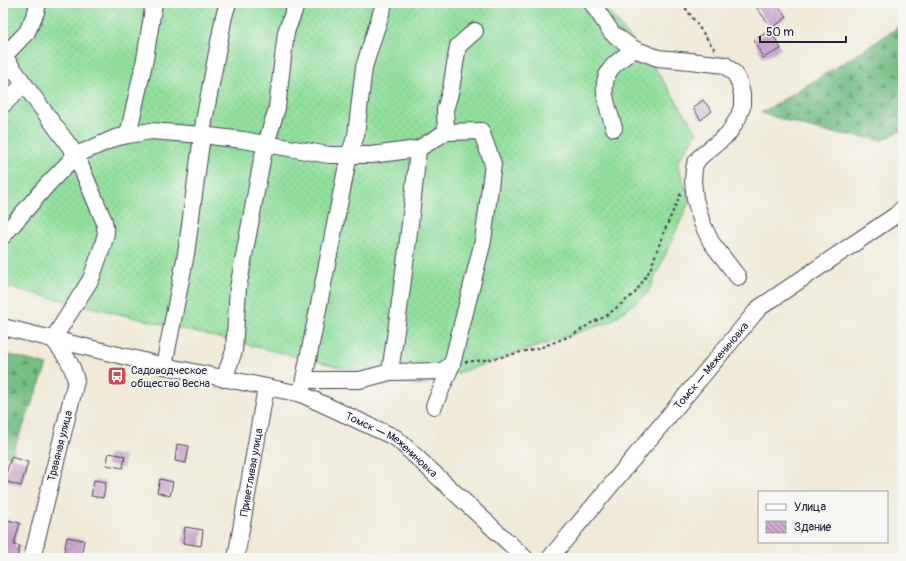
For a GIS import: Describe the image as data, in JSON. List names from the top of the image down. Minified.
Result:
{"streets":{"street":["Томск — Межениновка","Травяная улица","Приветливая улица"]},"places":{"bus stop":["Садоводческое общество Весна"]},"legend":["Улица","Здание"],"scale_bar":"50 m"}
